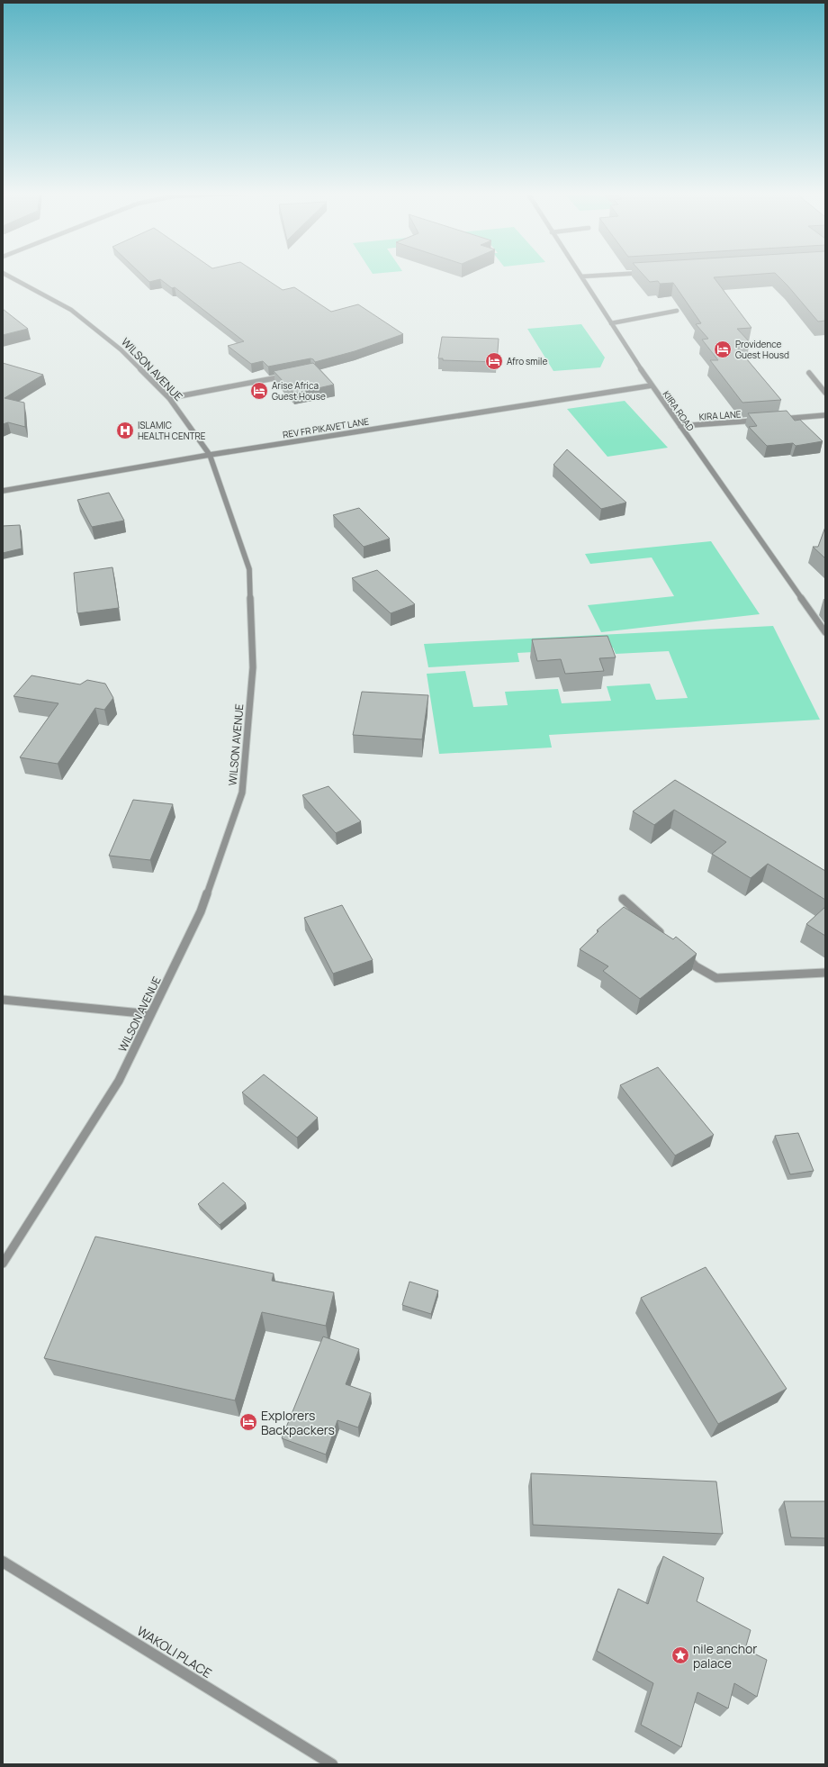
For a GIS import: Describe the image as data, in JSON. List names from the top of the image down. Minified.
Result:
{"streets":{"street":["WILSON AVENUE","KIIRA ROAD","KIRA LANE","REV FR PIKAVET LANE","WAKOLI PLACE"]},"crossings":[["WILSON AVENUE","REV FR PIKAVET LANE"],["KIIRA ROAD","KIRA LANE"],["KIIRA ROAD","REV FR PIKAVET LANE"]],"places":{"hotel":["Providence Guest Housd","Afro smile","Arise Africa Guest House","Explorers Backpackers"],"hospital":["ISLAMIC HEALTH CENTRE"],"place":["nile anchor palace"]}}
